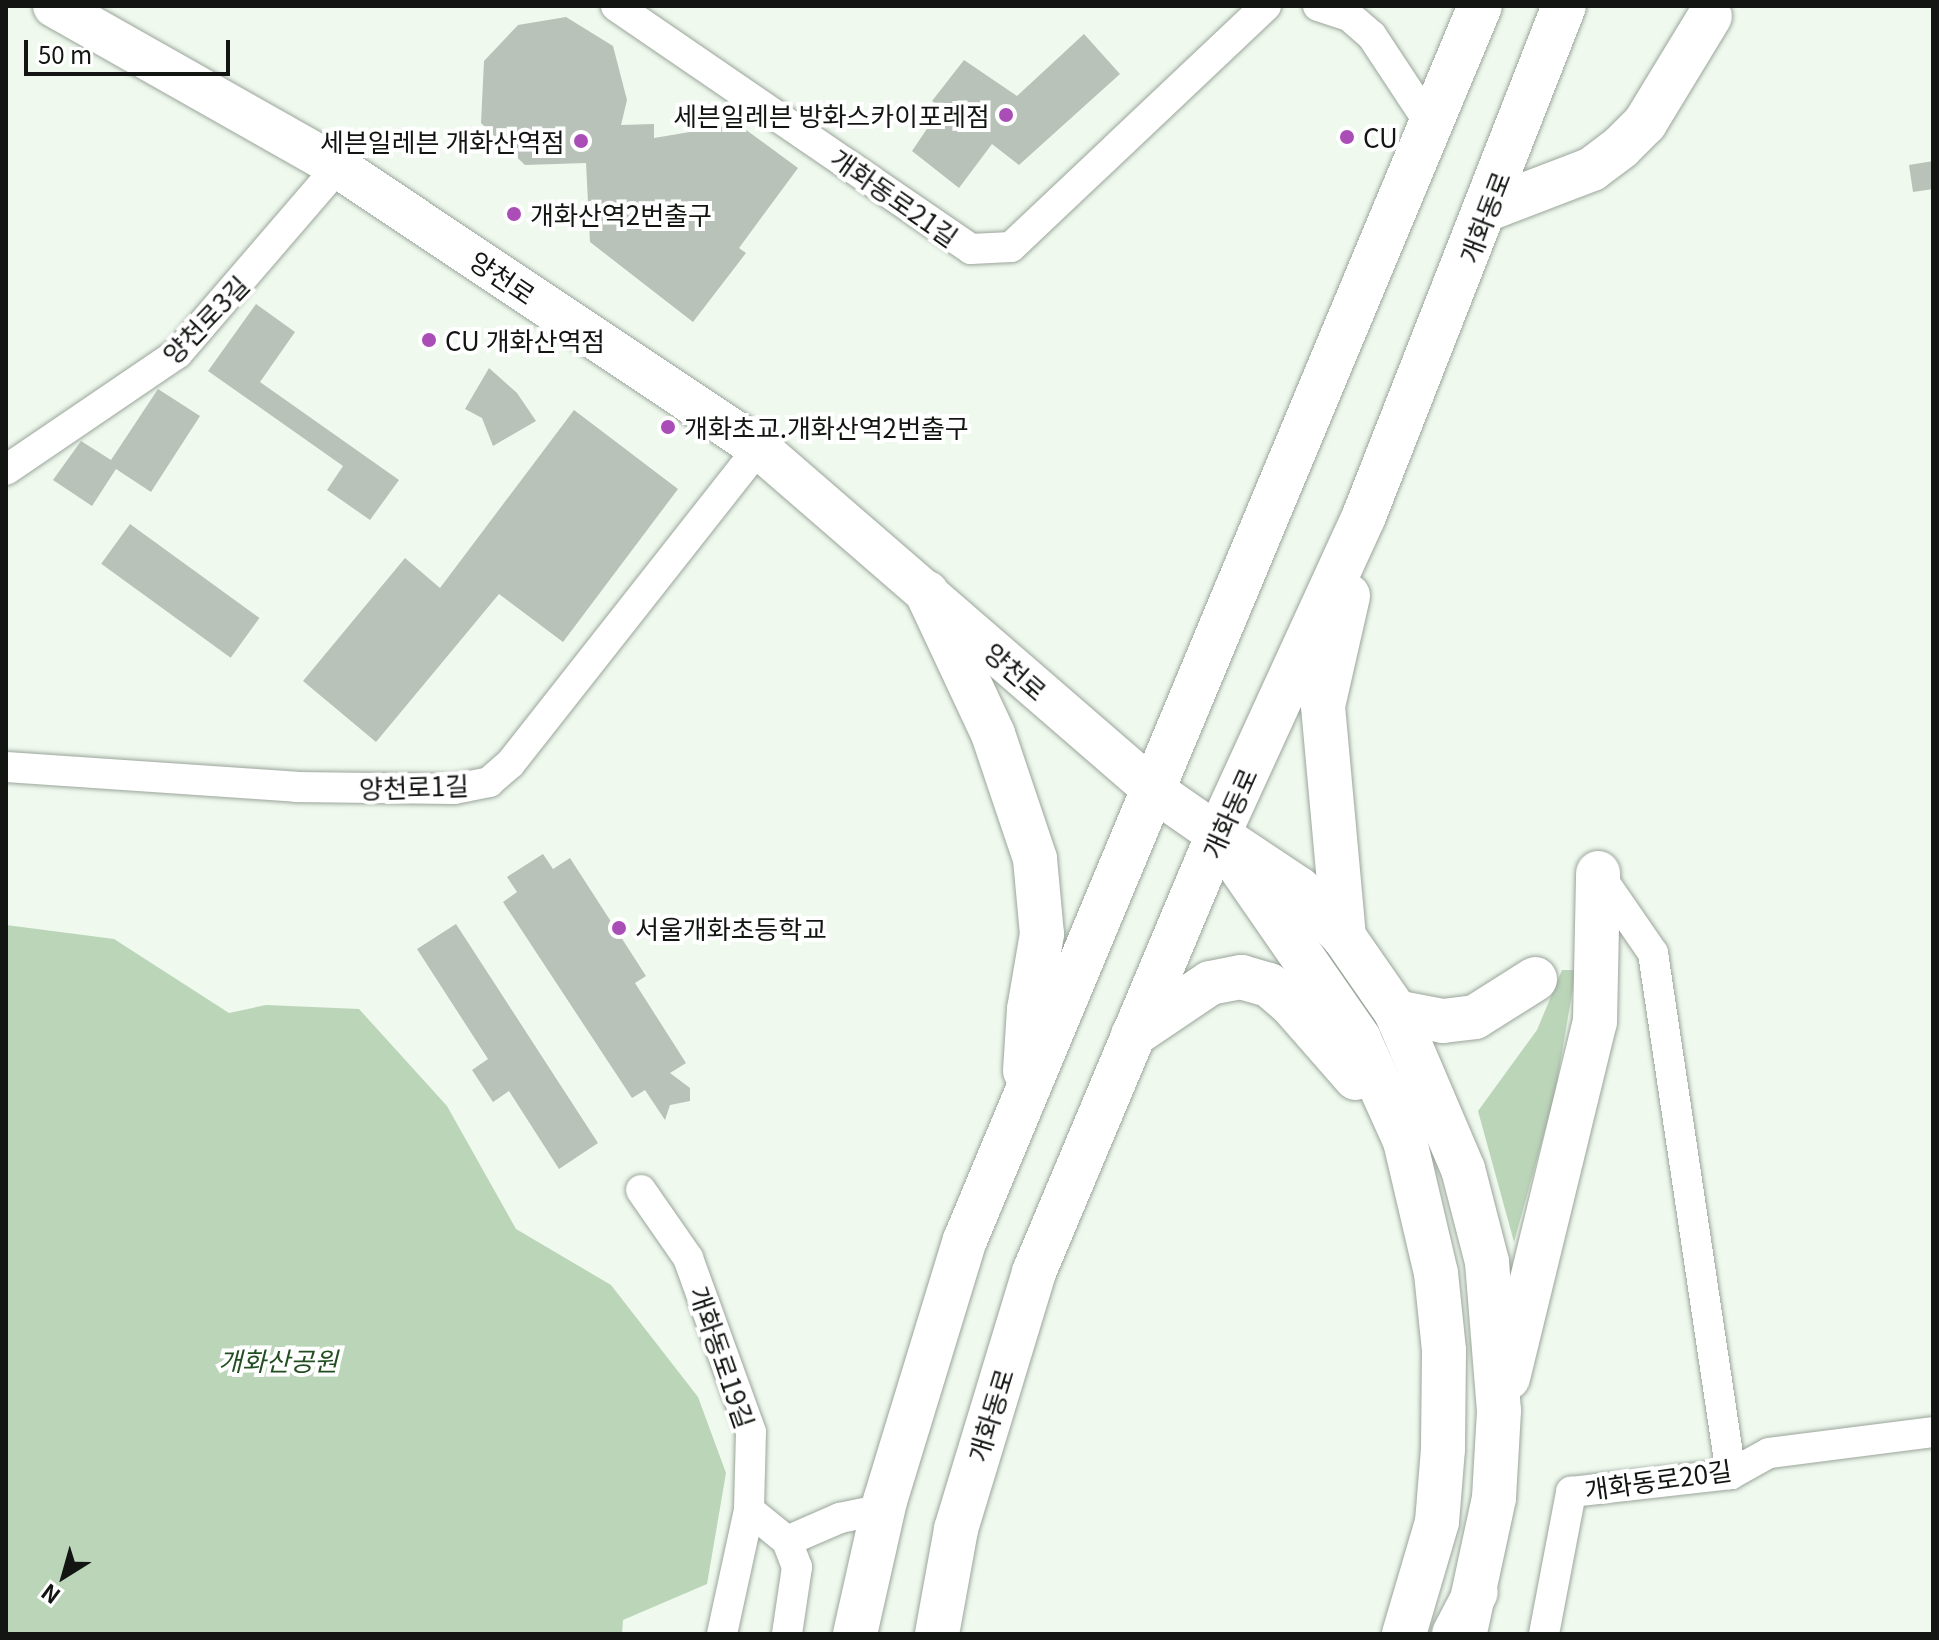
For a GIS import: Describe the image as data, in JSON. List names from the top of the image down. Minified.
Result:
{"streets":{"main road":["개화동로","양천로"],"street":["개화동로21길","양천로3길","양천로1길","개화동로19길","개화동로20길"]},"crossings":[["개화동로","양천로"],["양천로","양천로3길"],["양천로","양천로1길"]],"parks":["개화산공원"],"places":["세븐일레븐 방화스카이포레점","CU","세븐일레븐 개화산역점","개화산역2번출구","CU 개화산역점","개화초교.개화산역2번출구","서울개화초등학교"],"scale_bar":"50 m","north":"bottom left"}
